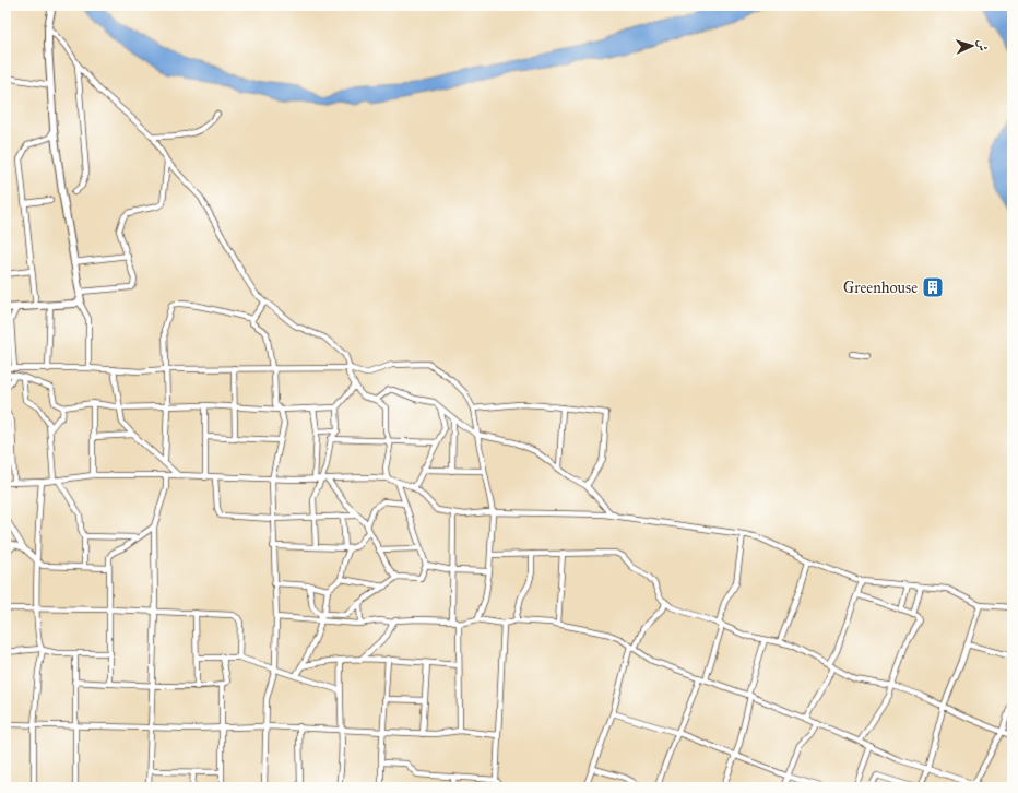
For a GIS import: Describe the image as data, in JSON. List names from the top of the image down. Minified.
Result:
{"places":{"building":["Greenhouse"]},"north":"right"}
